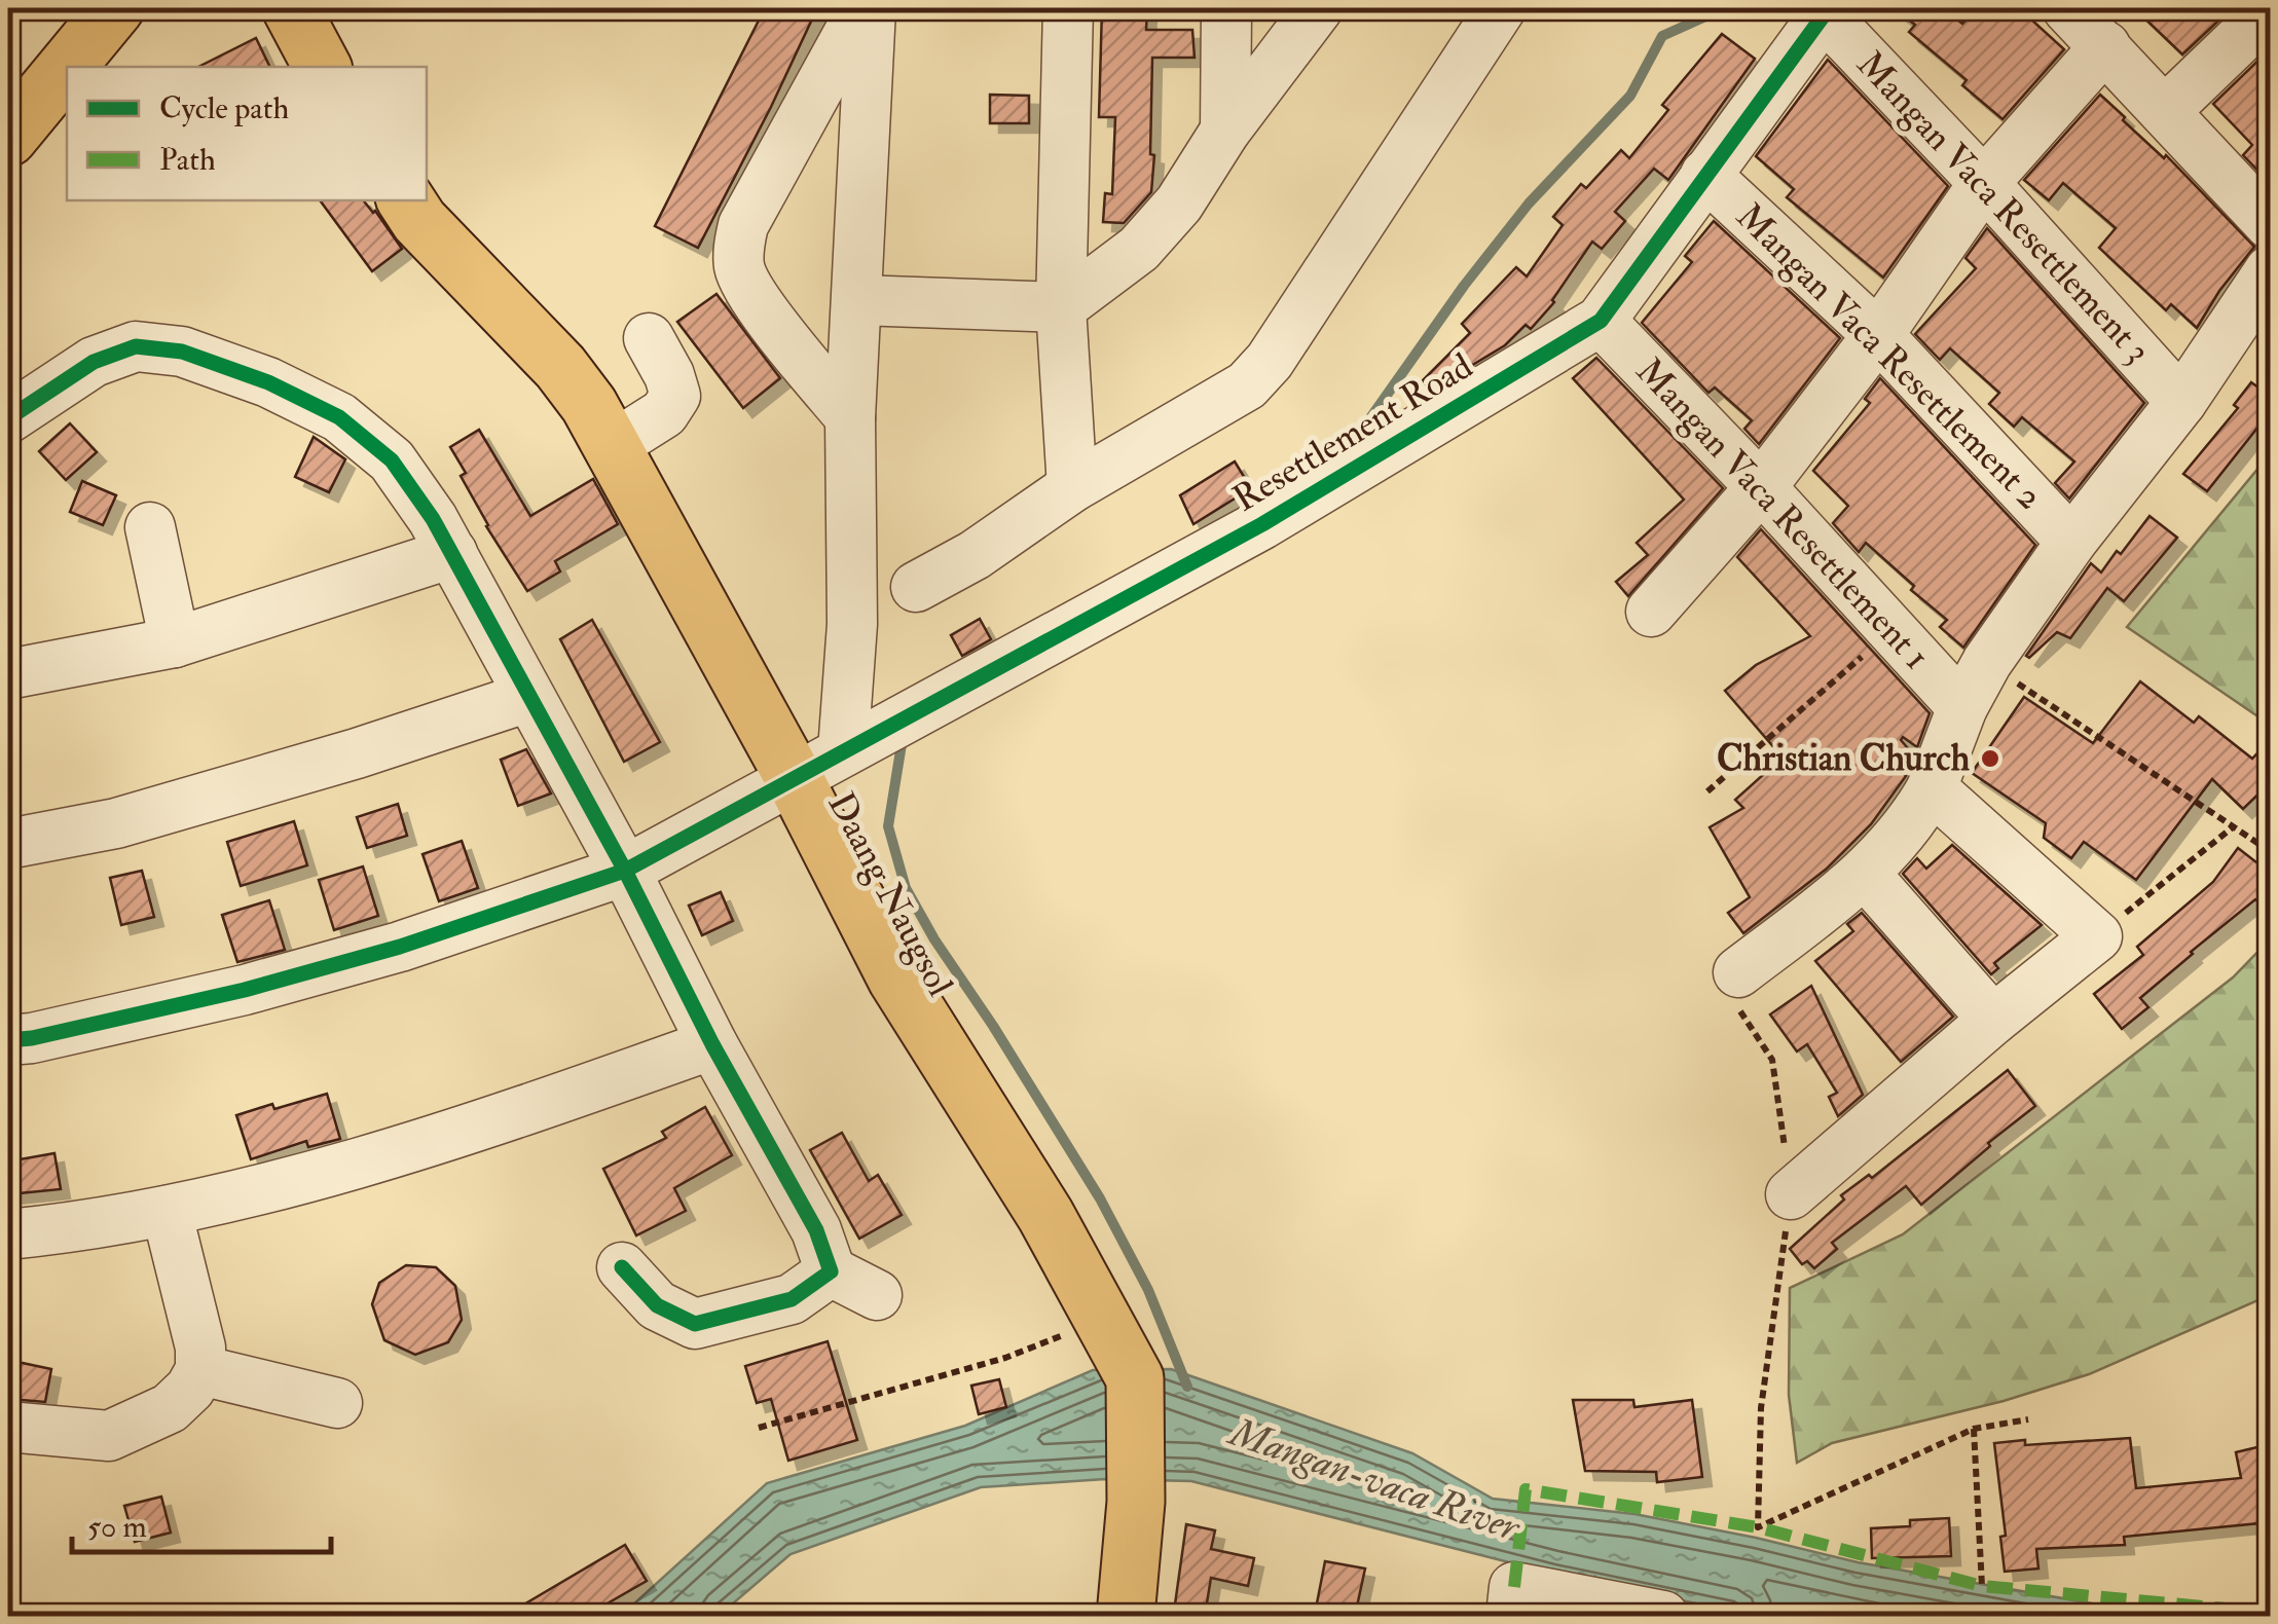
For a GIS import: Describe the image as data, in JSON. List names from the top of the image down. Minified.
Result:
{"streets":{"main road":["Daang Naugsol"],"street":["Mangan Vaca Resettlement 3","Mangan Vaca Resettlement 2","Resettlement Road","Mangan Vaca Resettlement 1"]},"crossings":[["Mangan Vaca Resettlement 3","Resettlement Road"],["Mangan Vaca Resettlement 2","Resettlement Road"],["Resettlement Road","Mangan Vaca Resettlement 1"],["Resettlement Road","Daang Naugsol"]],"water":["Mangan-vaca River"],"places":["Christian Church"],"legend":["Cycle path","Path"],"scale_bar":"50 m"}
